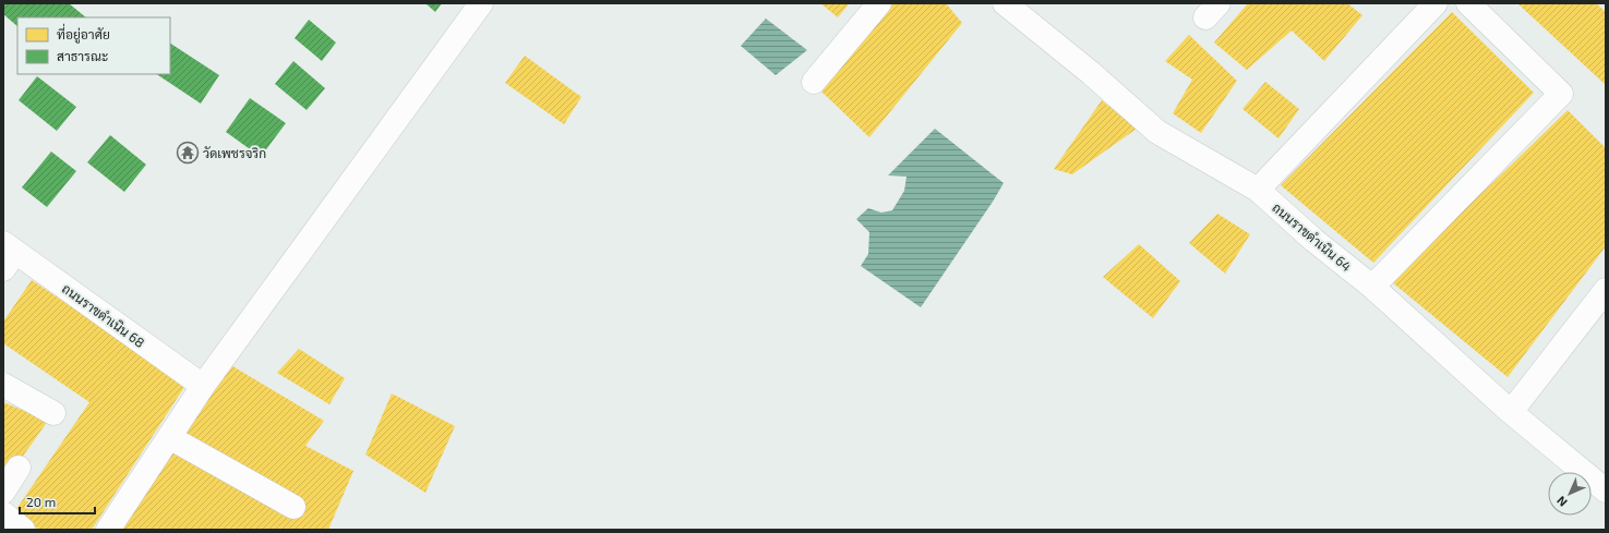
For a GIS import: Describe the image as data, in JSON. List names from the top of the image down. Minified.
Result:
{"streets":{"street":["ถนนราขดำเนิน 64","ถนนราขดำเนิน 68"]},"places":{"temple":["วัดเพชรจริก"]},"legend":["ที่อยู่อาศัย","สาธารณะ"],"scale_bar":"20 m","north":"bottom left"}
